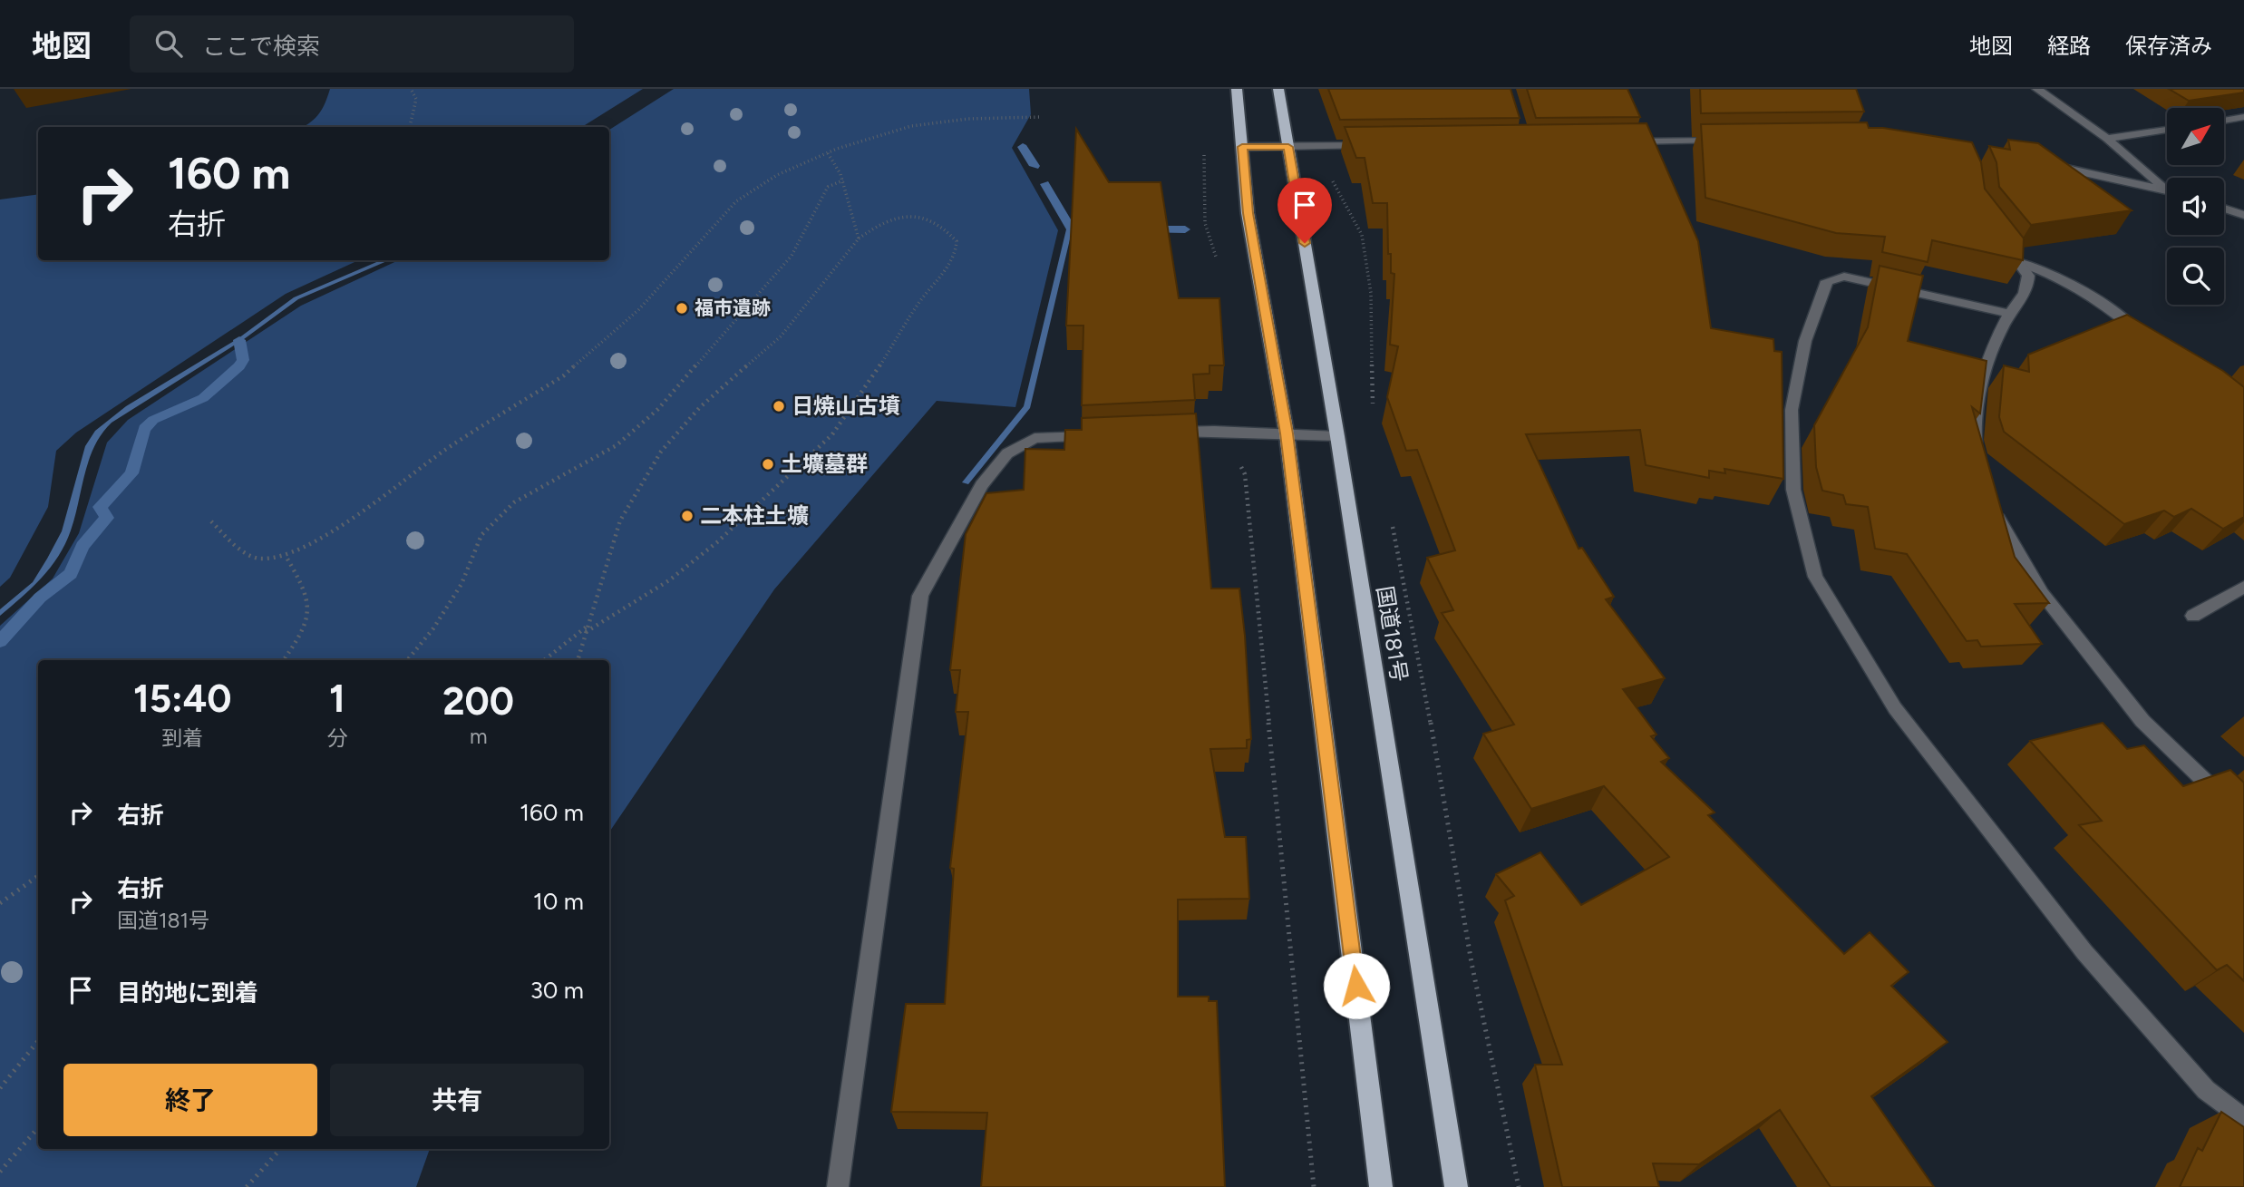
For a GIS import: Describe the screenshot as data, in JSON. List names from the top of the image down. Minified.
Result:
{"streets":{"highway":["国道181号"]},"places":["福市遺跡","日焼山古墳","土壙墓群","二本柱土壙"],"north":"top right","page":{"header":"地図","search":"ここで検索","nav":["地図","経路","保存済み"],"turn":["160 m","右折"],"eta":["15:40","到着","1","分","200","m"],"list":[{"name":"右折","value":"160 m"},{"name":"右折","note":"国道181号","value":"10 m"},{"name":"目的地に到着","value":"30 m"}],"buttons":["終了","共有"]}}
